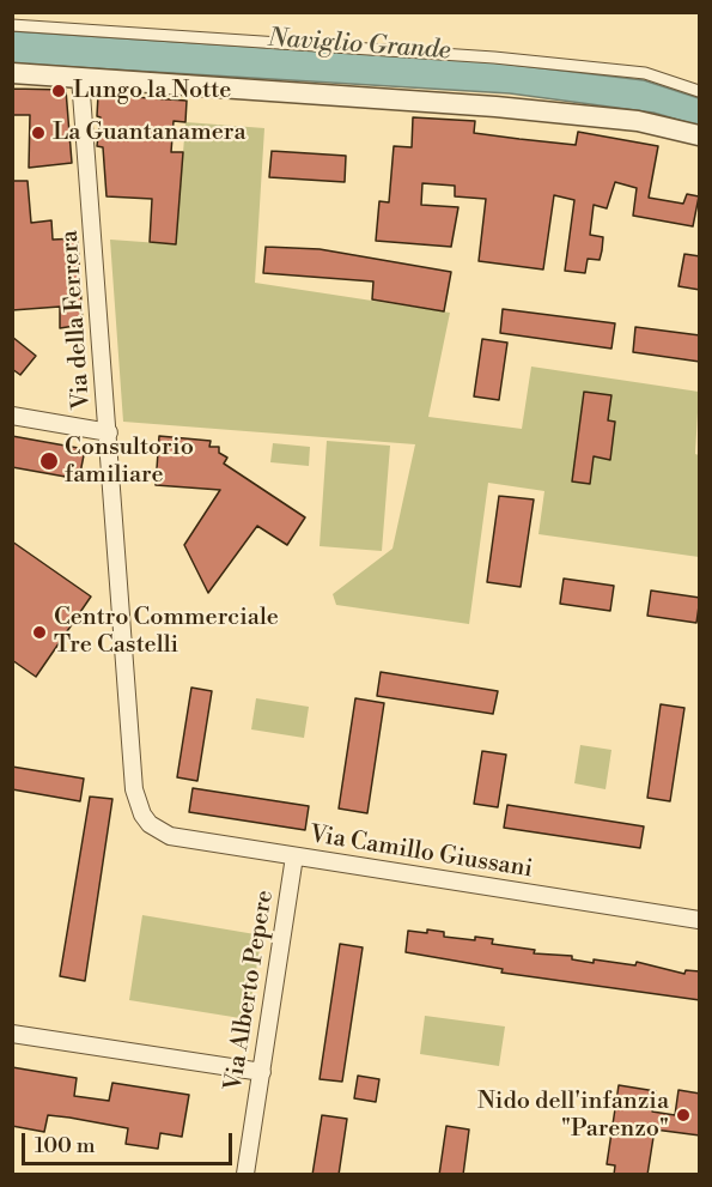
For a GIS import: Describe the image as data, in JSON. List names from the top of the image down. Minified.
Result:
{"streets":{"street":["Via della Ferrera","Via Camillo Giussani","Via Alberto Pepere"]},"crossings":[["Via della Ferrera","Via Camillo Giussani"],["Via Camillo Giussani","Via Alberto Pepere"]],"water":["Naviglio Grande"],"places":["Lungo la Notte","La Guantanamera","Consultorio familiare","Centro Commerciale Tre Castelli","Nido dell'infanzia \"Parenzo\""],"scale_bar":"100 m"}
